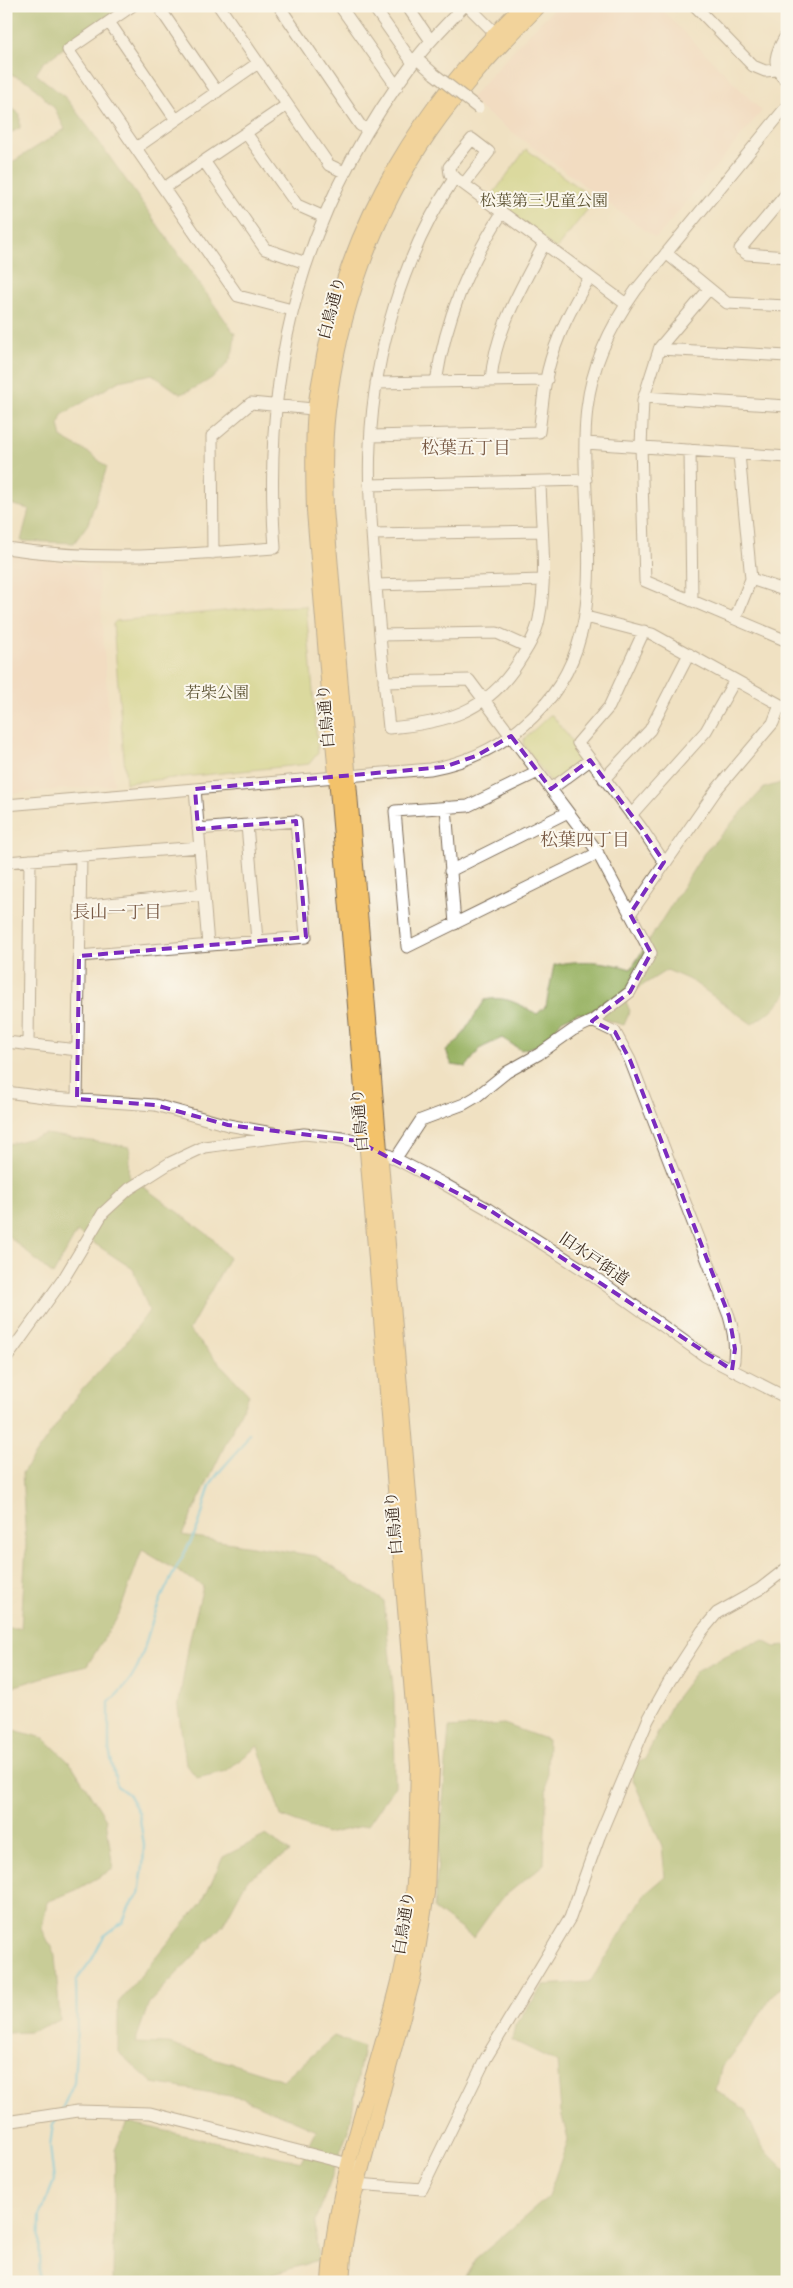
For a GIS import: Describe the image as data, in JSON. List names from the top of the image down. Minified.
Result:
{"streets":{"main road":["白鳥通り"],"street":["旧水戸街道"]},"crossings":[["白鳥通り","旧水戸街道"]],"districts":["松葉五丁目","松葉四丁目","長山一丁目"],"parks":["松葉第三児童公園","若柴公園"]}
